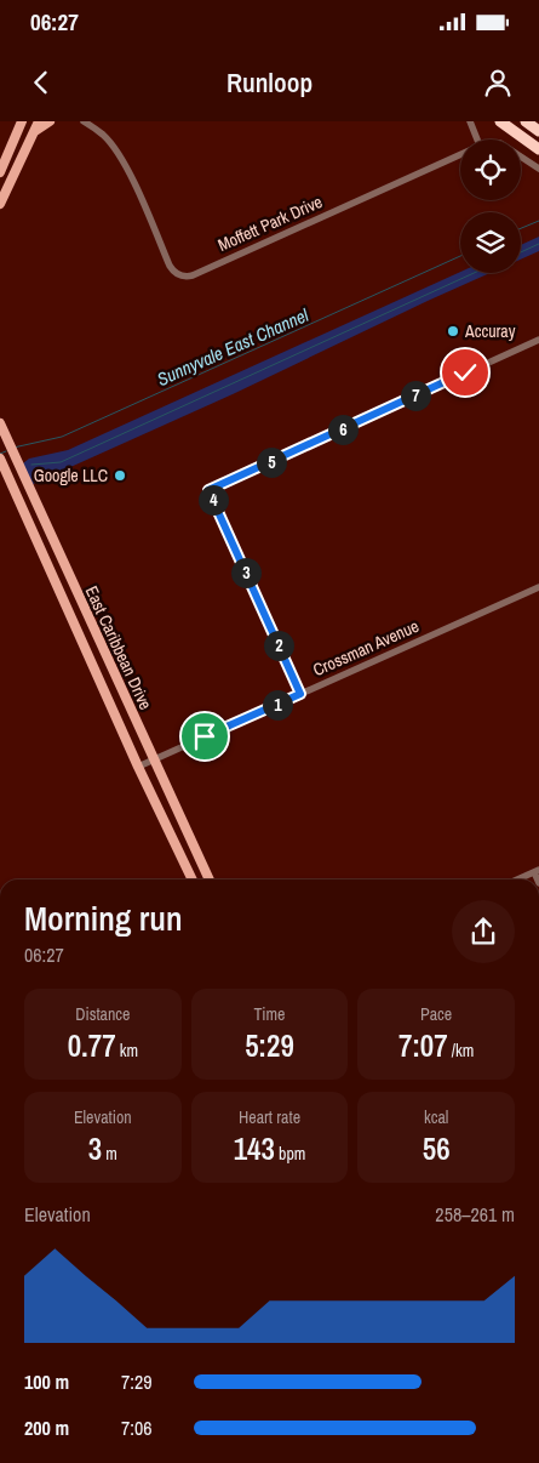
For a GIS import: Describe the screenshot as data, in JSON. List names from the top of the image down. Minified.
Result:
{"streets":{"main road":["East Caribbean Drive"],"street":["Moffett Park Drive","Crossman Avenue"]},"crossings":[["East Caribbean Drive","Crossman Avenue"]],"water":["Sunnyvale East Channel"],"places":["Accuray","Google LLC"],"page":{"status":"06:27","header":"Runloop","pins":["7","6","5","4","3","2","1"],"heading":["Morning run","06:27"],"stats":[["Distance","0.77 km"],["Time","5:29"],["Pace","7:07 /km"],["Elevation","3 m"],["Heart rate","143 bpm"],["kcal","56"]],"chart":["Elevation","258–261 m"],"list":[{"name":"100 m","note":"7:29"},{"name":"200 m","note":"7:06"}]}}
